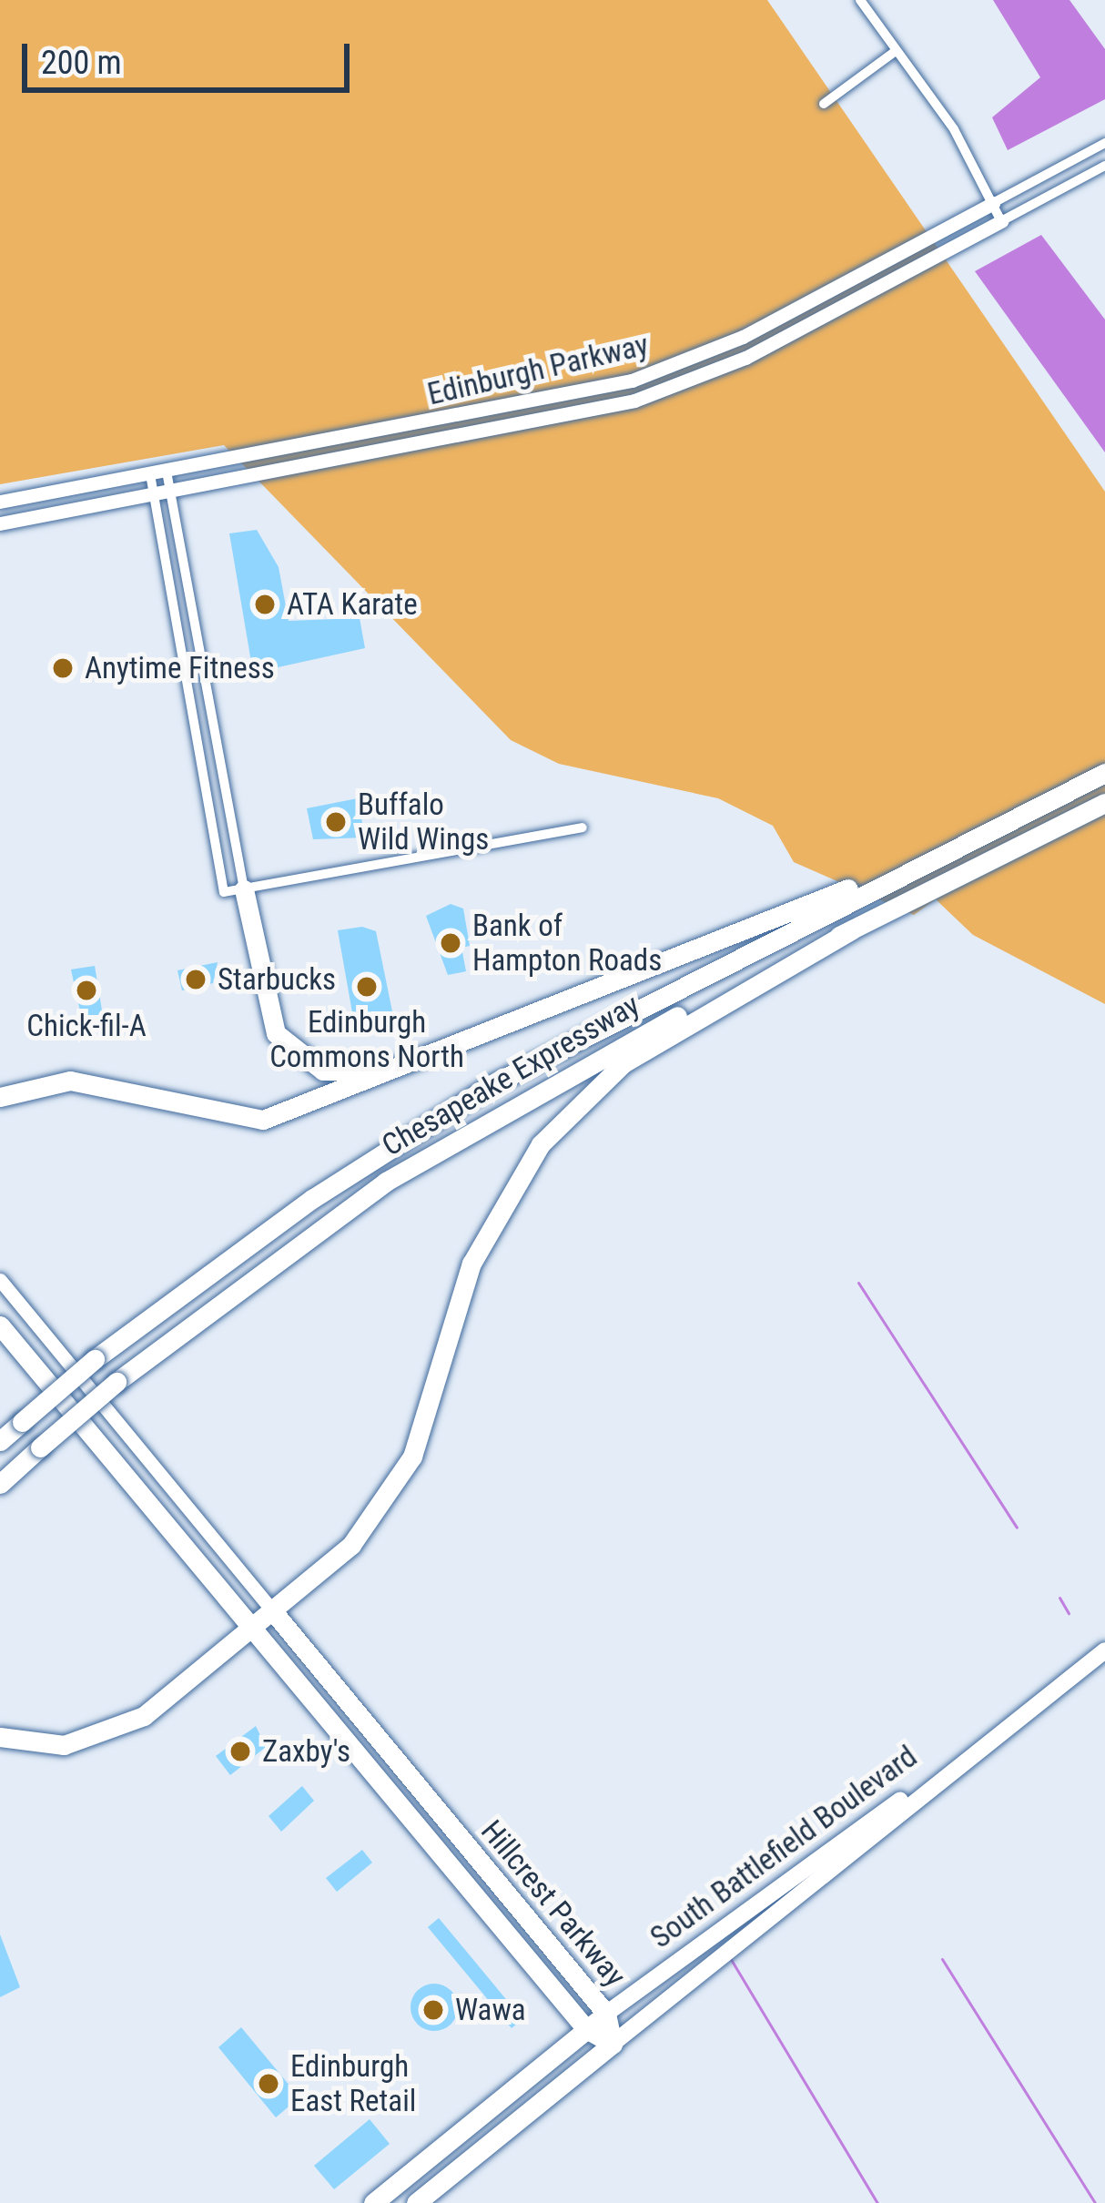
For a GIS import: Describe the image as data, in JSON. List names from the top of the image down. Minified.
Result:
{"streets":{"highway":["Chesapeake Expressway","South Battlefield Boulevard","Hillcrest Parkway"],"street":["Edinburgh Parkway"]},"crossings":[["South Battlefield Boulevard","Hillcrest Parkway"]],"places":["ATA Karate","Anytime Fitness","Buffalo Wild Wings","Bank of Hampton Roads","Starbucks","Edinburgh Commons North","Chick-fil-A","Zaxby's","Wawa","Edinburgh East Retail"],"scale_bar":"200 m"}
